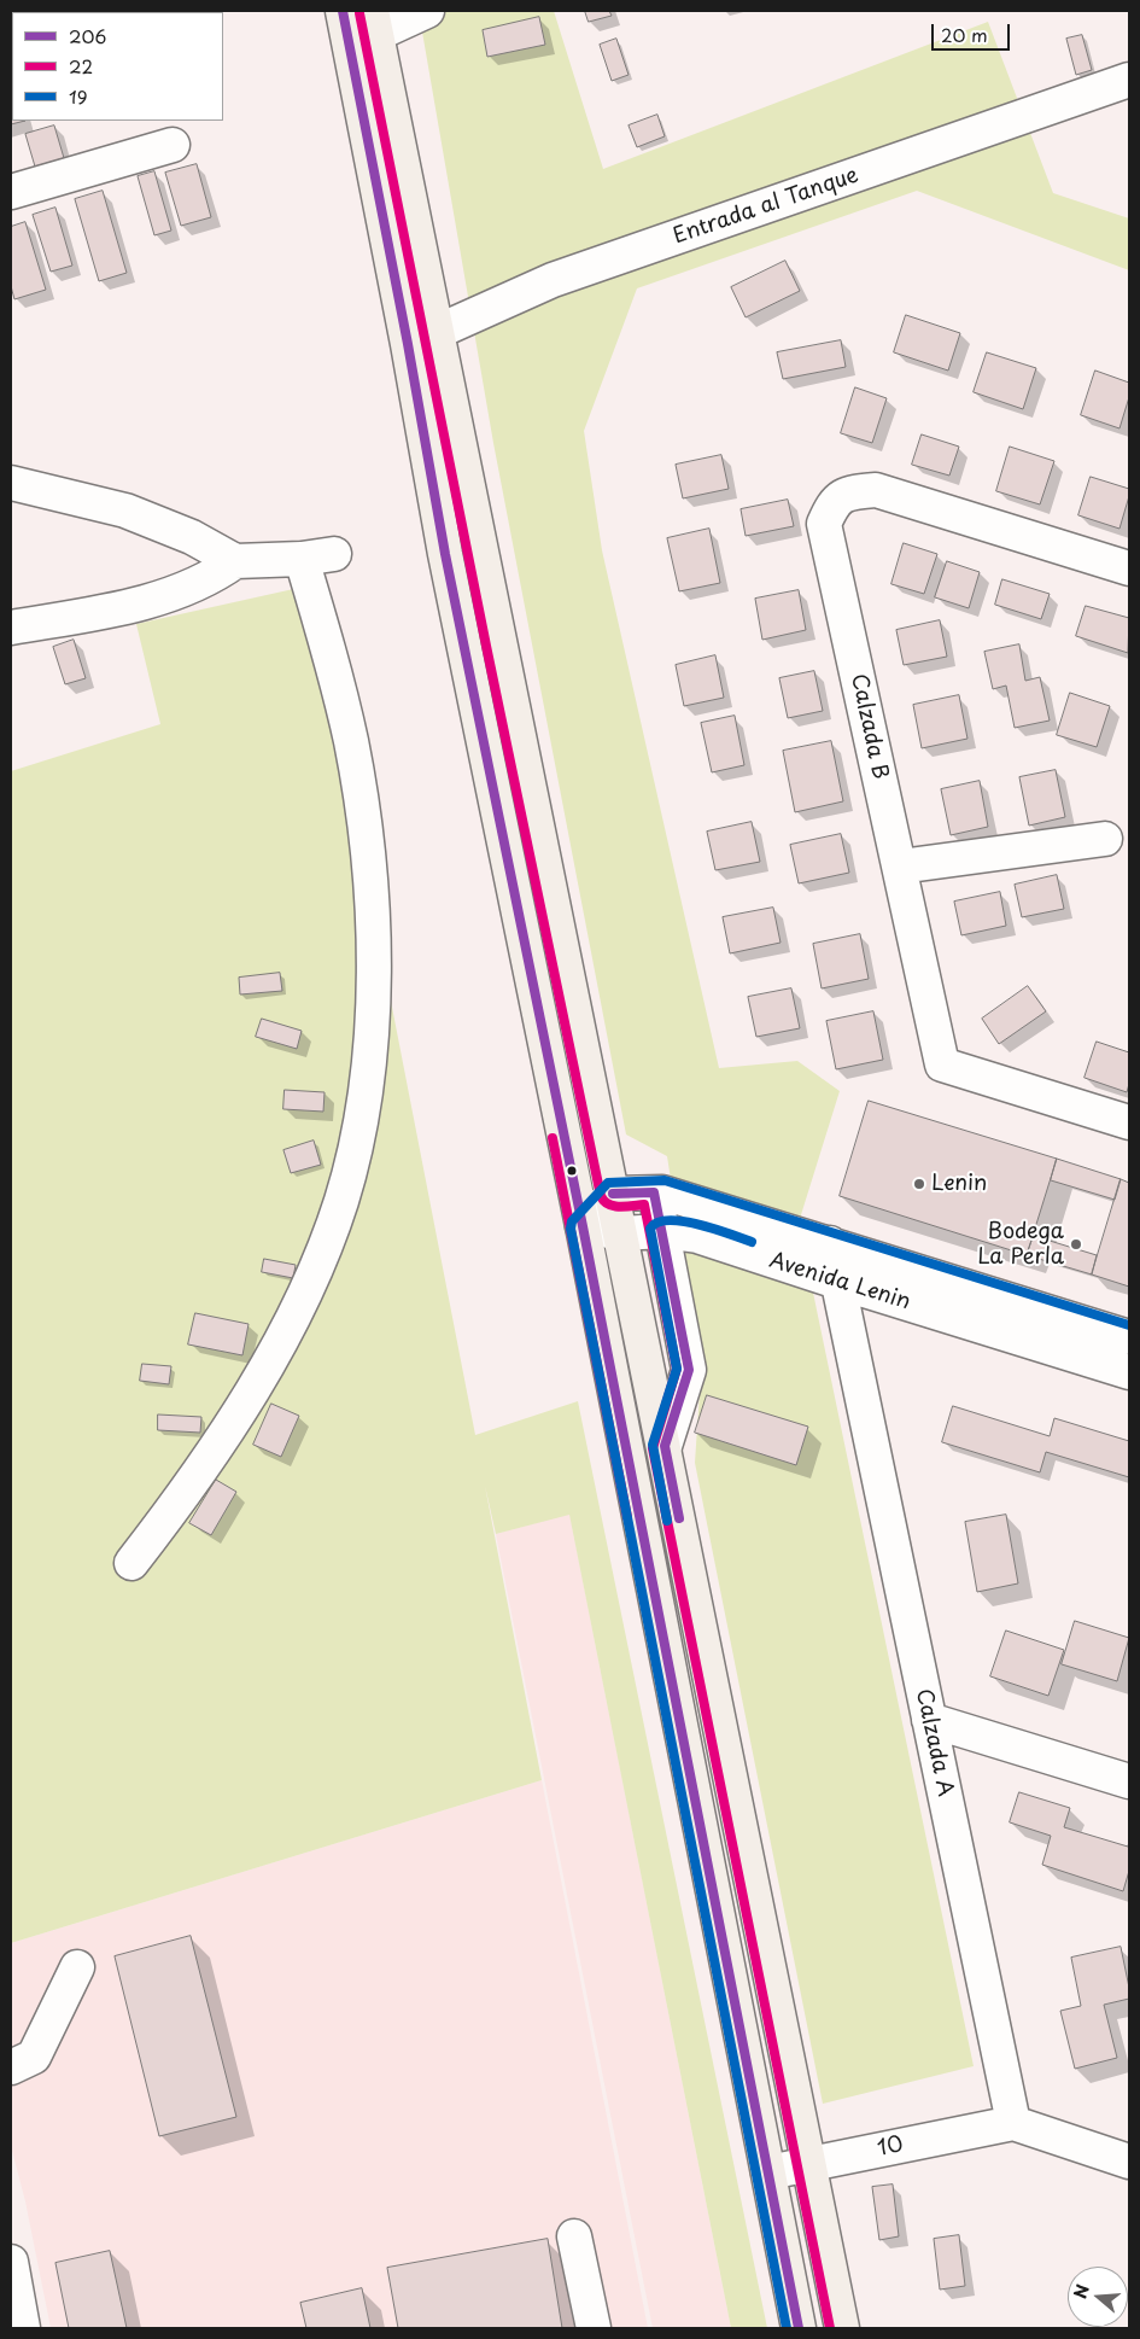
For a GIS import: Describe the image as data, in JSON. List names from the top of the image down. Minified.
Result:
{"streets":{"street":["Entrada al Tanque","Calzada B","Avenida Lenin","Calzada A","10"]},"crossings":[["Avenida Lenin","Calzada A"],["Calzada A","10"]],"places":["Lenin","Bodega La Perla"],"lines":["transit line 206","transit line 22","transit line 19"],"legend":["206","22","19"],"scale_bar":"20 m","north":"left"}
